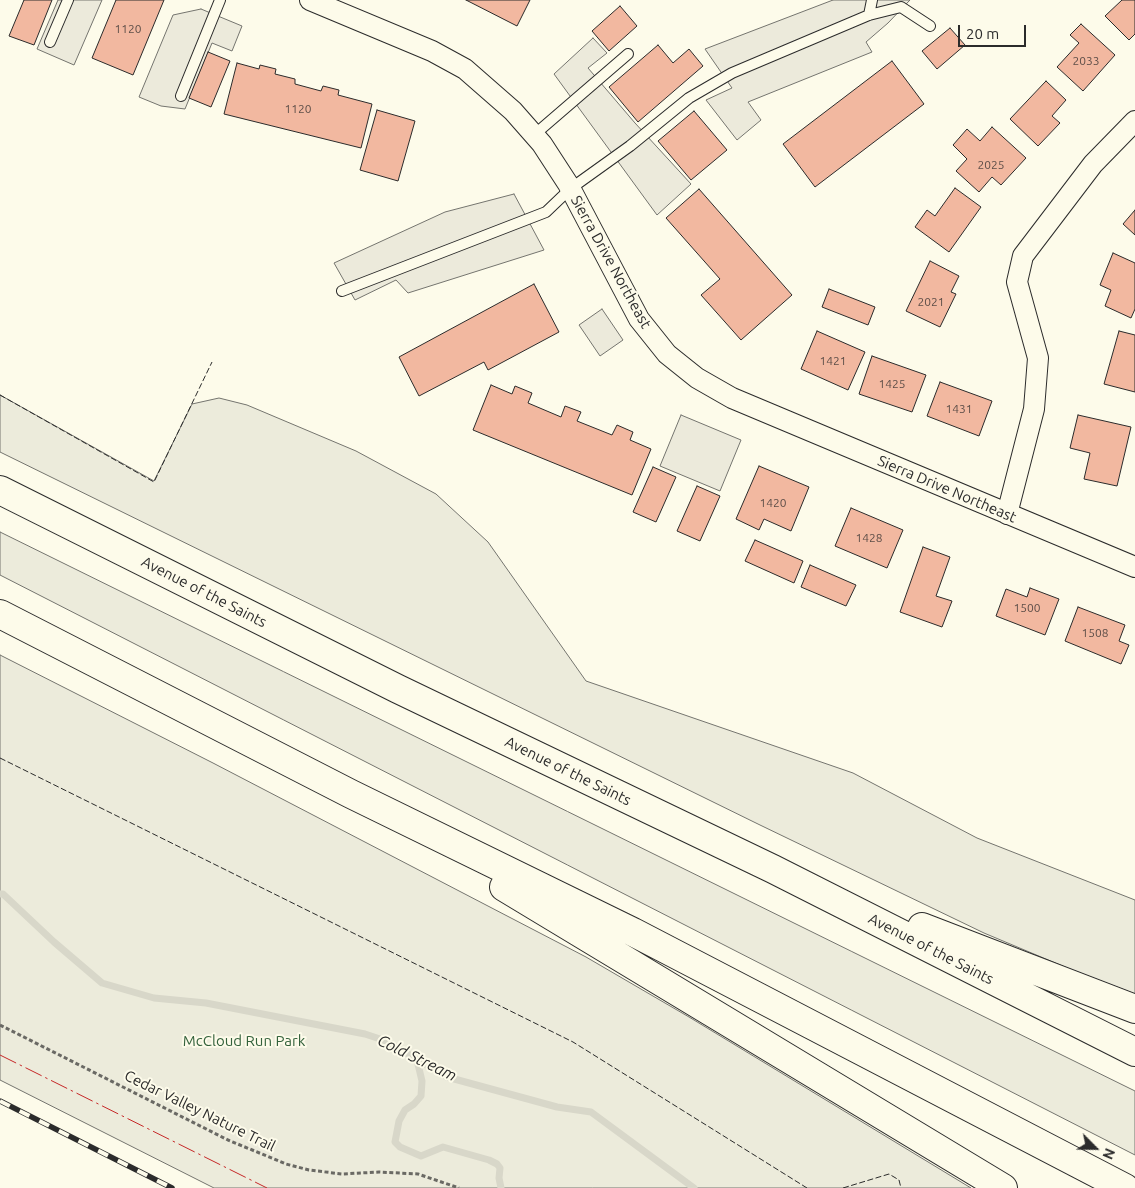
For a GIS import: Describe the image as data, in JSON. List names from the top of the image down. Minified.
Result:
{"streets":{"highway":["Avenue of the Saints"],"street":["Sierra Drive Northeast"],"path":["Cedar Valley Nature Trail"]},"water":["Cold Stream"],"parks":["McCloud Run Park"],"house_numbers":["1120","2033","1120","2025","2021","1421","1425","1431","1420","1428","1500","1508"],"scale_bar":"20 m","north":"bottom right"}
